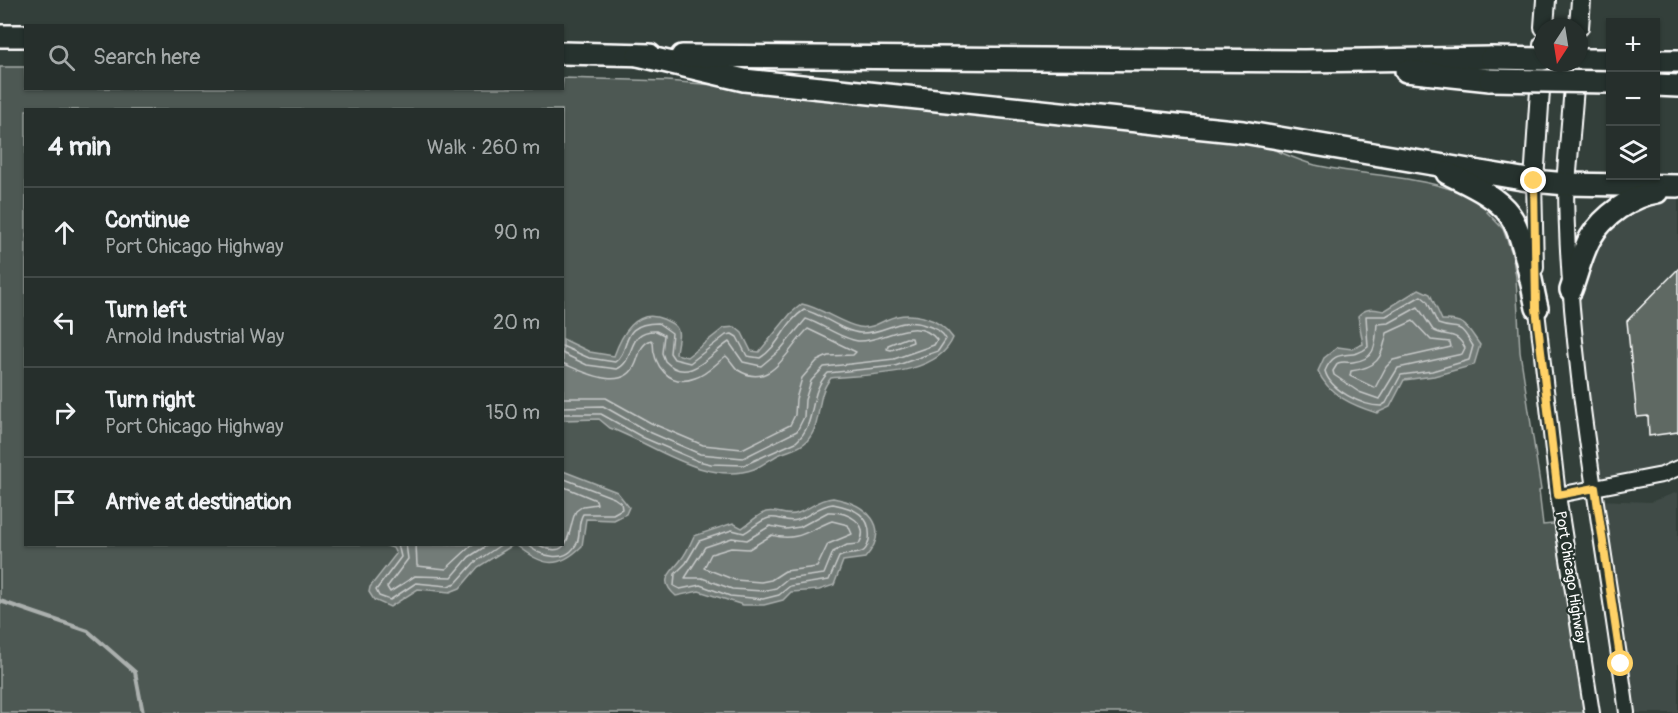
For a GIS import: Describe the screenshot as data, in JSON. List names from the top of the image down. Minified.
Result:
{"streets":{"main road":["Port Chicago Highway"]},"north":"bottom","page":{"map_buttons":["+","−"],"search":"Search here","heading":["4 min","Walk · 260 m"],"list":[["Continue","Port Chicago Highway","90 m"],["Turn left","Arnold Industrial Way","20 m"],["Turn right","Port Chicago Highway","150 m"],"Arrive at destination"]}}
